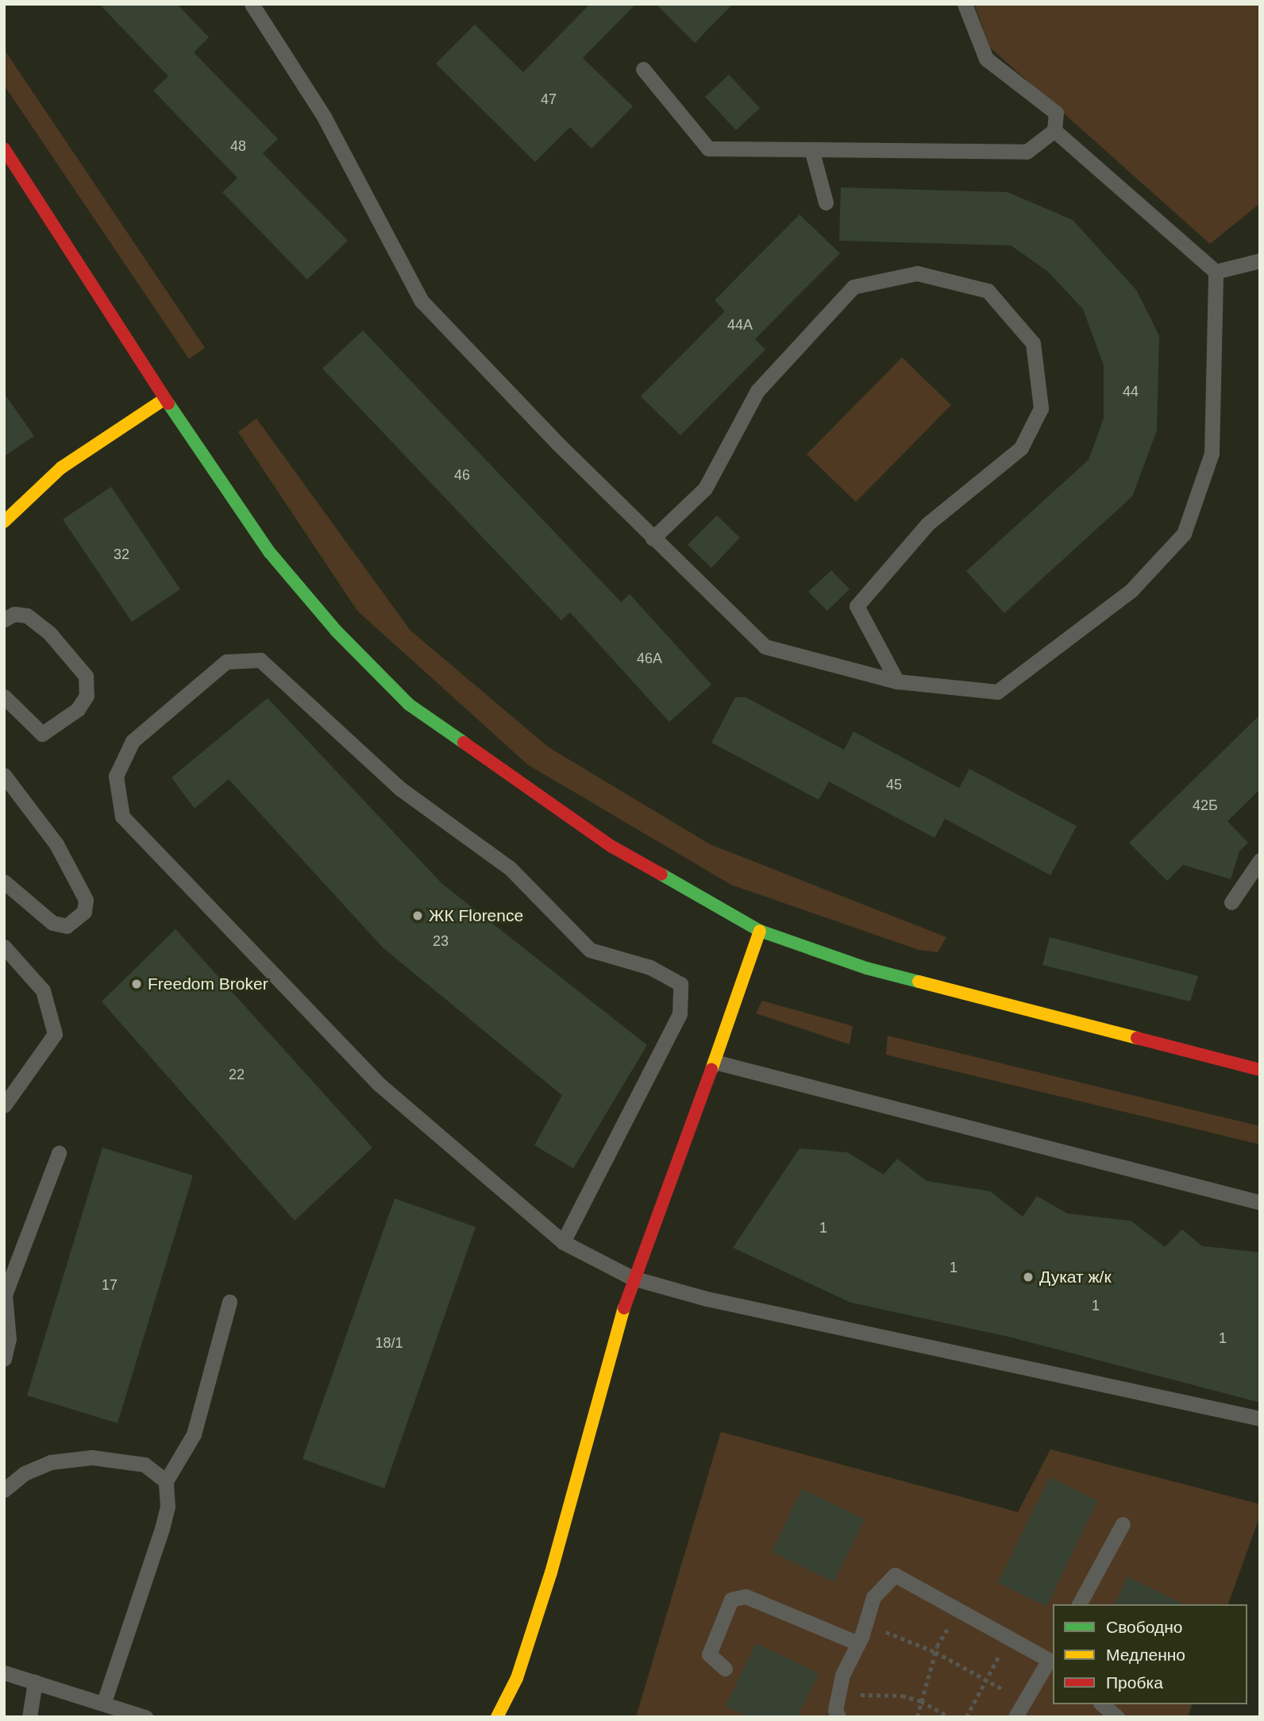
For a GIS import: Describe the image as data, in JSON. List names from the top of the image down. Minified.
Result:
{"places":["ЖК Florence","Freedom Broker","Дукат ж/к"],"house_numbers":["47","48","44А","44","46","32","46А","45","42Б","23","22","1","1","17","1","1","18/1"],"legend":["Свободно","Медленно","Пробка"]}
